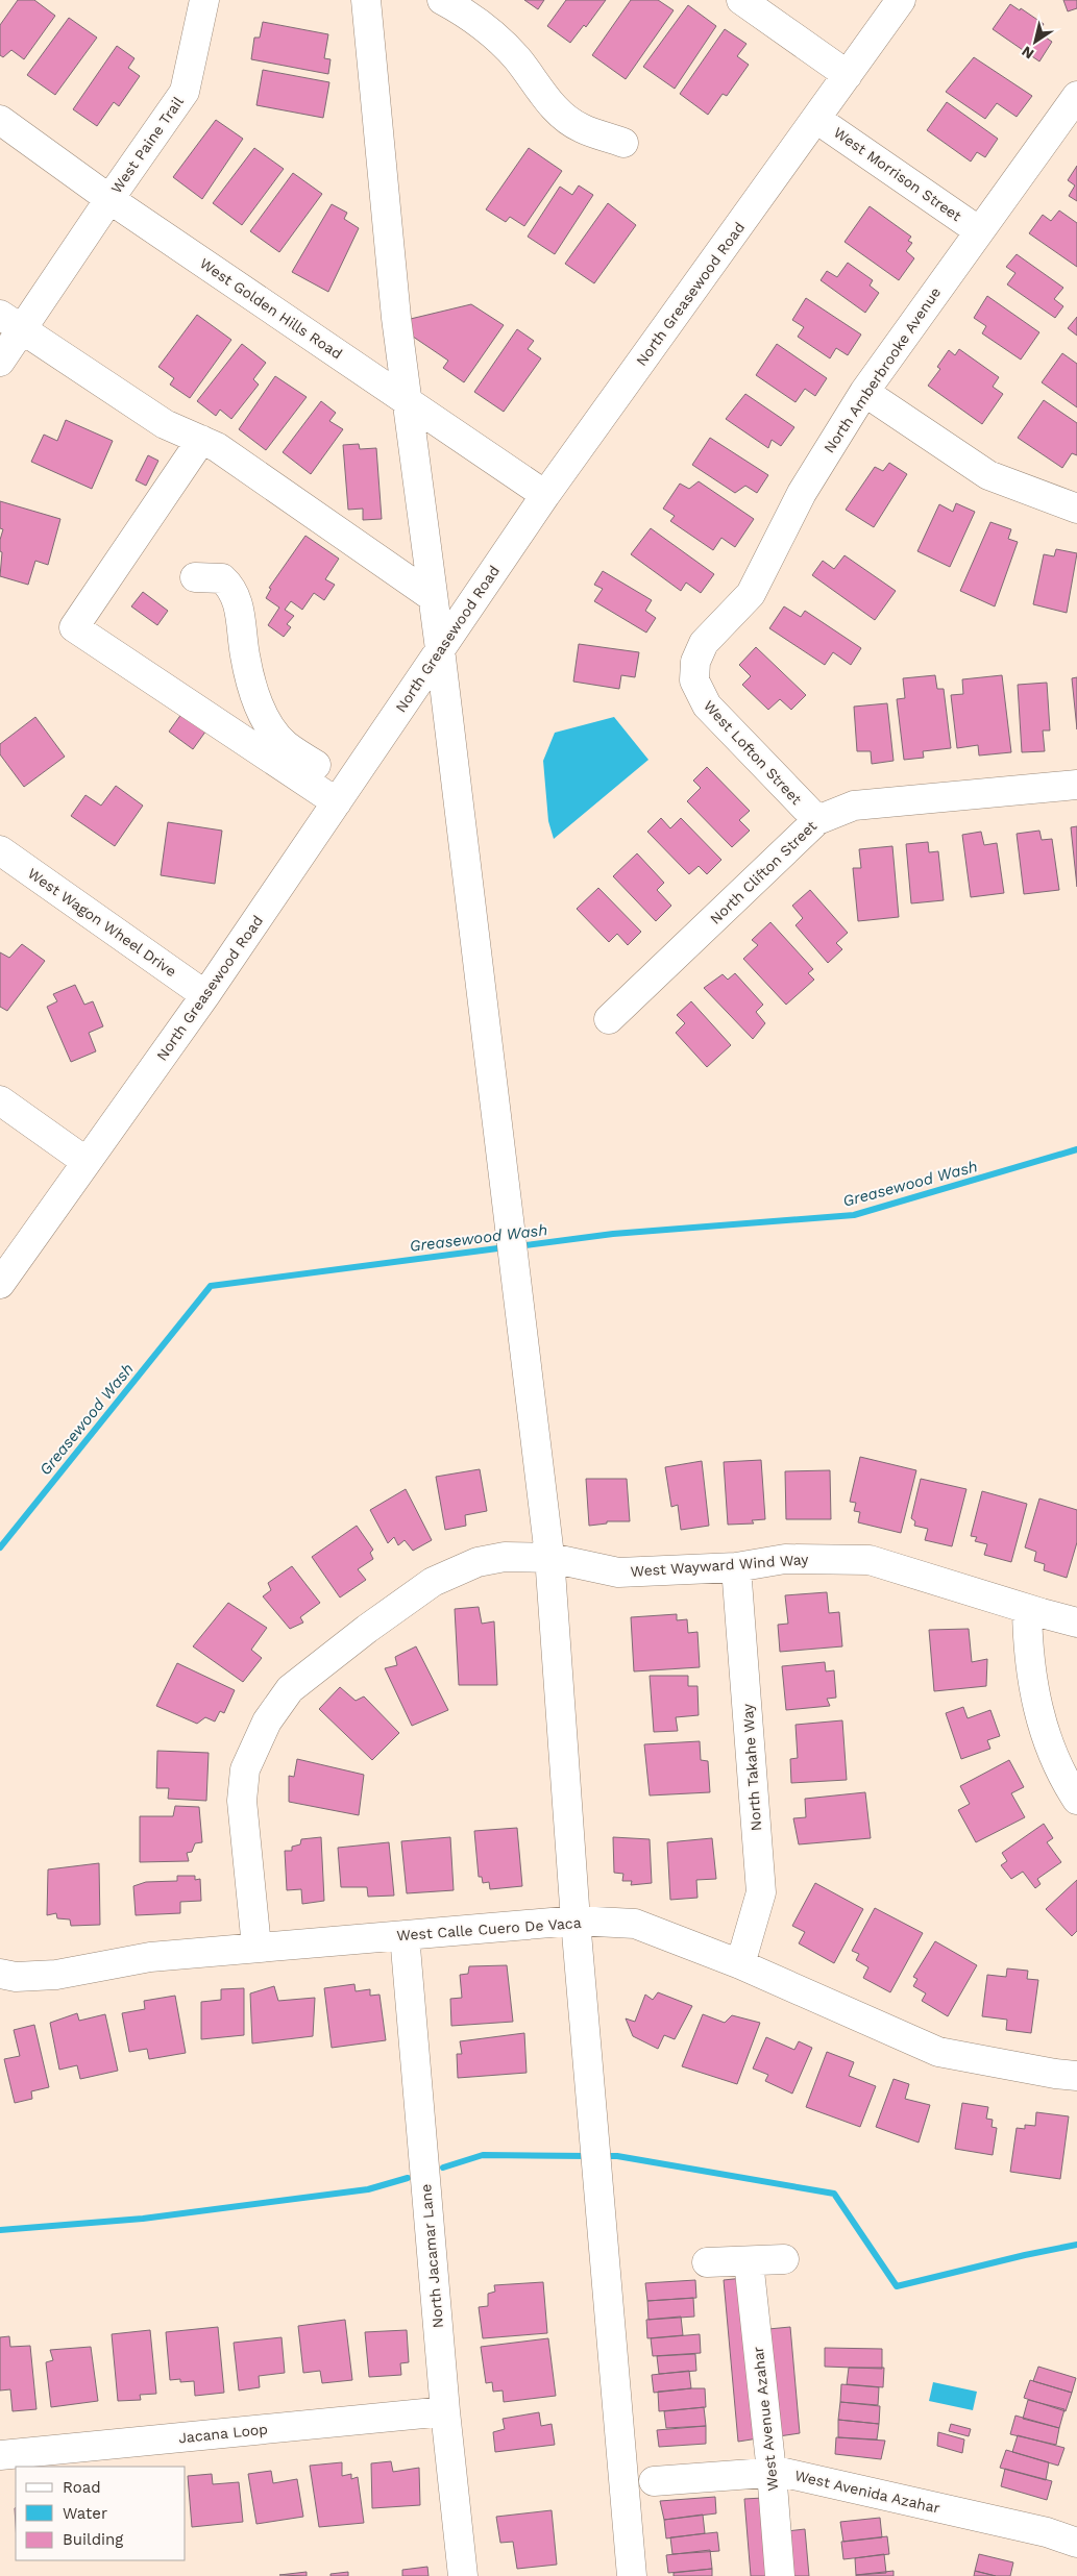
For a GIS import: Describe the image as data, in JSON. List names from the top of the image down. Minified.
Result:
{"streets":{"street":["West Paine Trail","West Morrison Street","North Greasewood Road","West Golden Hills Road","North Amberbrooke Avenue","West Lofton Street","North Clifton Street","West Wagon Wheel Drive","West Wayward Wind Way","North Takahe Way","West Calle Cuero De Vaca","North Jacamar Lane","West Avenue Azahar","Jacana Loop","West Avenida Azahar"]},"crossings":[["West Paine Trail","West Golden Hills Road"],["West Morrison Street","North Greasewood Road"],["West Morrison Street","North Amberbrooke Avenue"],["North Greasewood Road","West Golden Hills Road"],["North Greasewood Road","West Wagon Wheel Drive"],["North Amberbrooke Avenue","West Lofton Street"],["West Lofton Street","North Clifton Street"],["West Wayward Wind Way","North Takahe Way"],["West Wayward Wind Way","West Calle Cuero De Vaca"],["North Takahe Way","West Calle Cuero De Vaca"],["West Calle Cuero De Vaca","North Jacamar Lane"],["North Jacamar Lane","Jacana Loop"],["West Avenue Azahar","West Avenida Azahar"]],"water":["Greasewood Wash"],"legend":["Road","Water","Building"],"north":"bottom left"}
